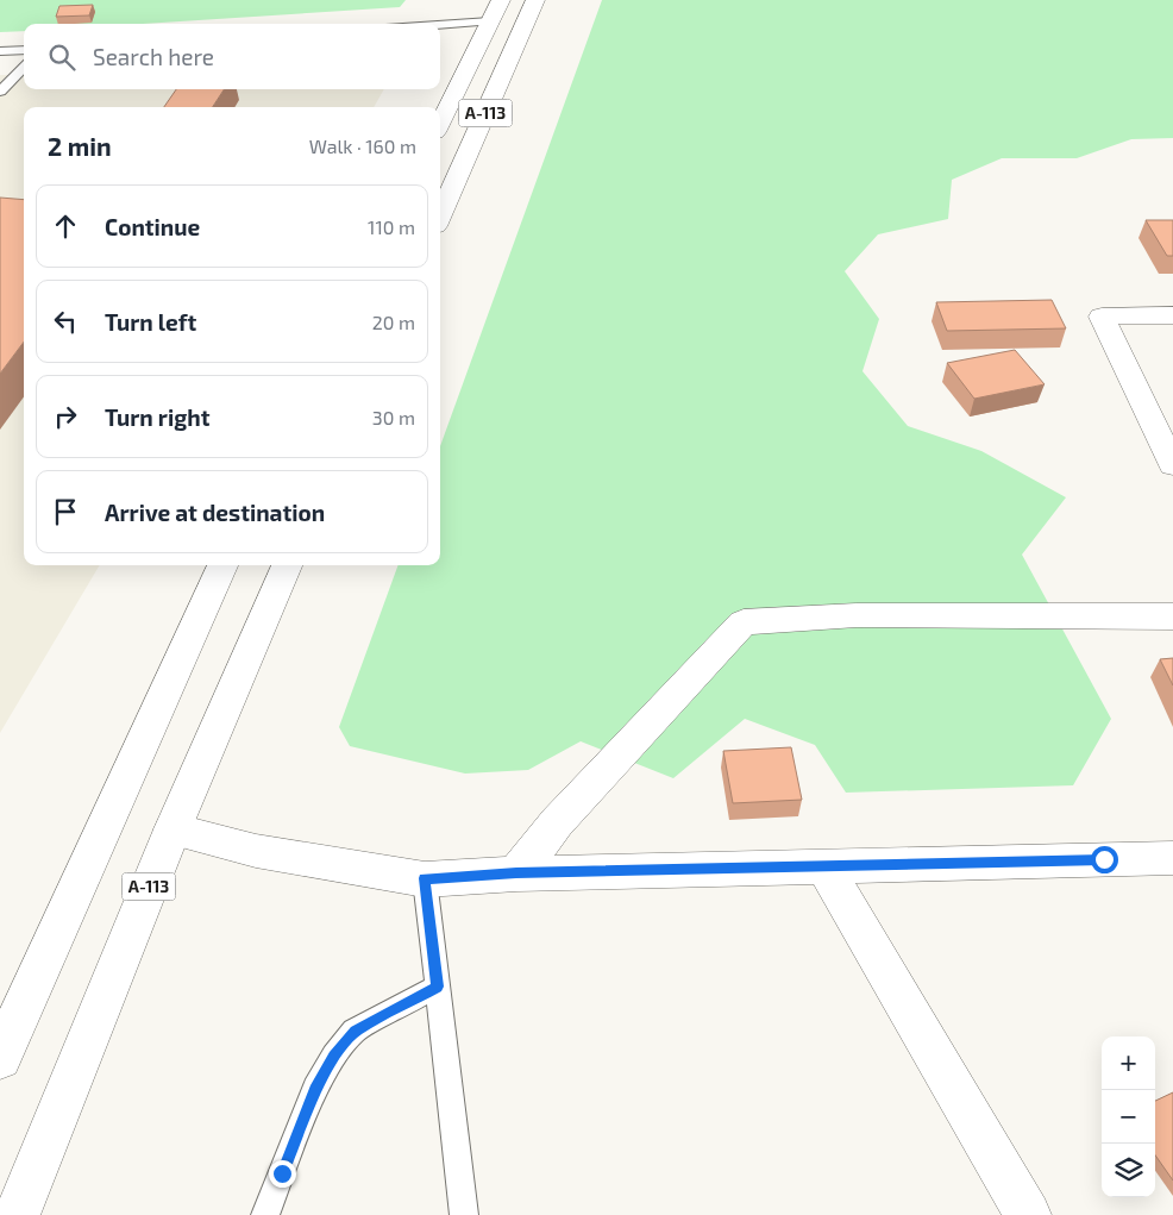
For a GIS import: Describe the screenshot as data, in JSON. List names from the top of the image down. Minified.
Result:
{"streets":{"main road":["А-113"]},"page":{"search":"Search here","heading":["2 min","Walk · 160 m"],"list":[["Continue","110 m"],["Turn left","20 m"],["Turn right","30 m"],"Arrive at destination"],"map_buttons":["+","−"]}}
